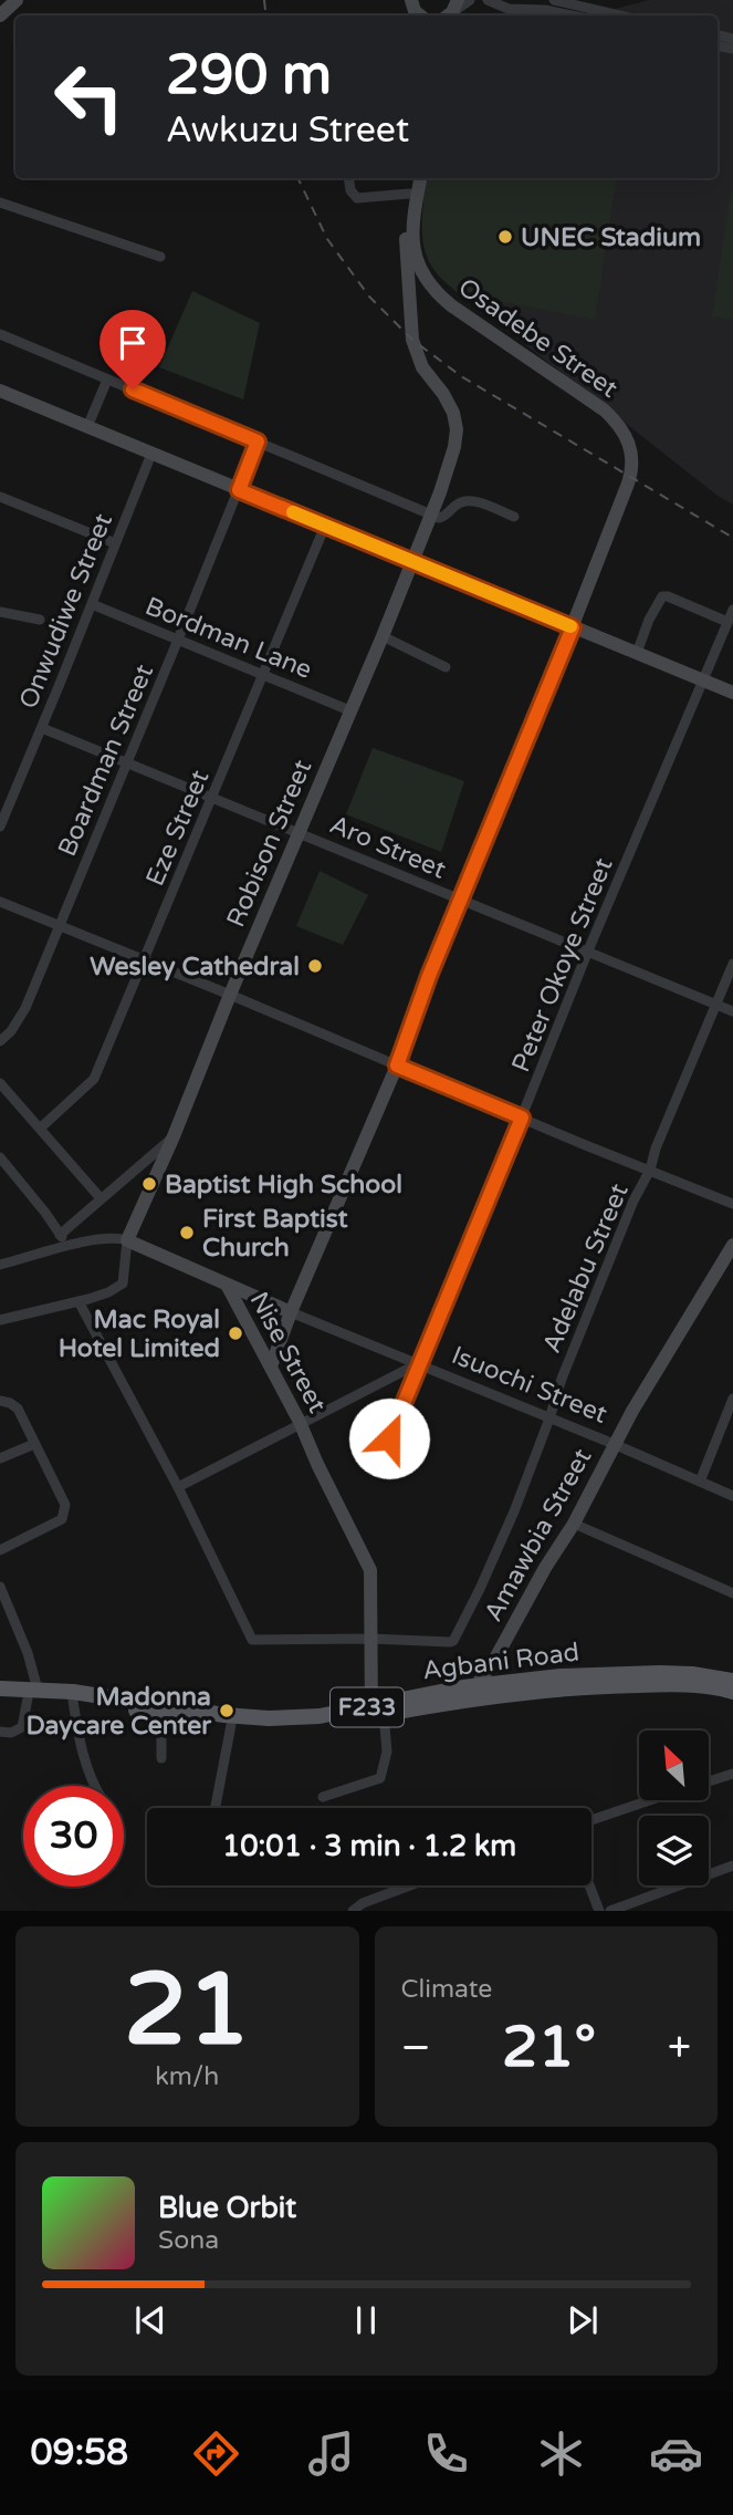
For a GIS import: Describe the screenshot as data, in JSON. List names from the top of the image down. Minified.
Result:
{"streets":{"main road":["Osadebe Street","Robison Street","Nise Street","Isuochi Street","Amawbia Street","Agbani Road","F233"],"street":["Onwudiwe Street","Bordman Lane","Boardman Street","Eze Street","Aro Street","Peter Okoye Street","Adelabu Street"]},"crossings":[["Onwudiwe Street","Bordman Lane"],["Onwudiwe Street","Aro Street"],["Bordman Lane","Boardman Street"],["Bordman Lane","Eze Street"],["Bordman Lane","Robison Street"],["Boardman Street","Aro Street"],["Eze Street","Aro Street"],["Robison Street","Aro Street"],["Robison Street","Isuochi Street"],["Aro Street","Peter Okoye Street"],["Aro Street","Adelabu Street"],["Peter Okoye Street","Isuochi Street"],["Adelabu Street","Nise Street"],["Adelabu Street","Isuochi Street"],["Nise Street","Isuochi Street"],["Nise Street","Agbani Road"],["Isuochi Street","Amawbia Street"],["Amawbia Street","Agbani Road"]],"places":["UNEC Stadium","Wesley Cathedral","Baptist High School","First Baptist Church","Mac Royal Hotel Limited","Madonna Daycare Center"],"north":"top left","page":{"turn":["290 m","Awkuzu Street"],"limit":"30","trip":"10:01 · 3 min · 1.2 km","tile":[["21","km/h"],"Climate"],"heat":["−","21°","+"],"song":["Blue Orbit","Sona"],"tabs":"09:58"}}
